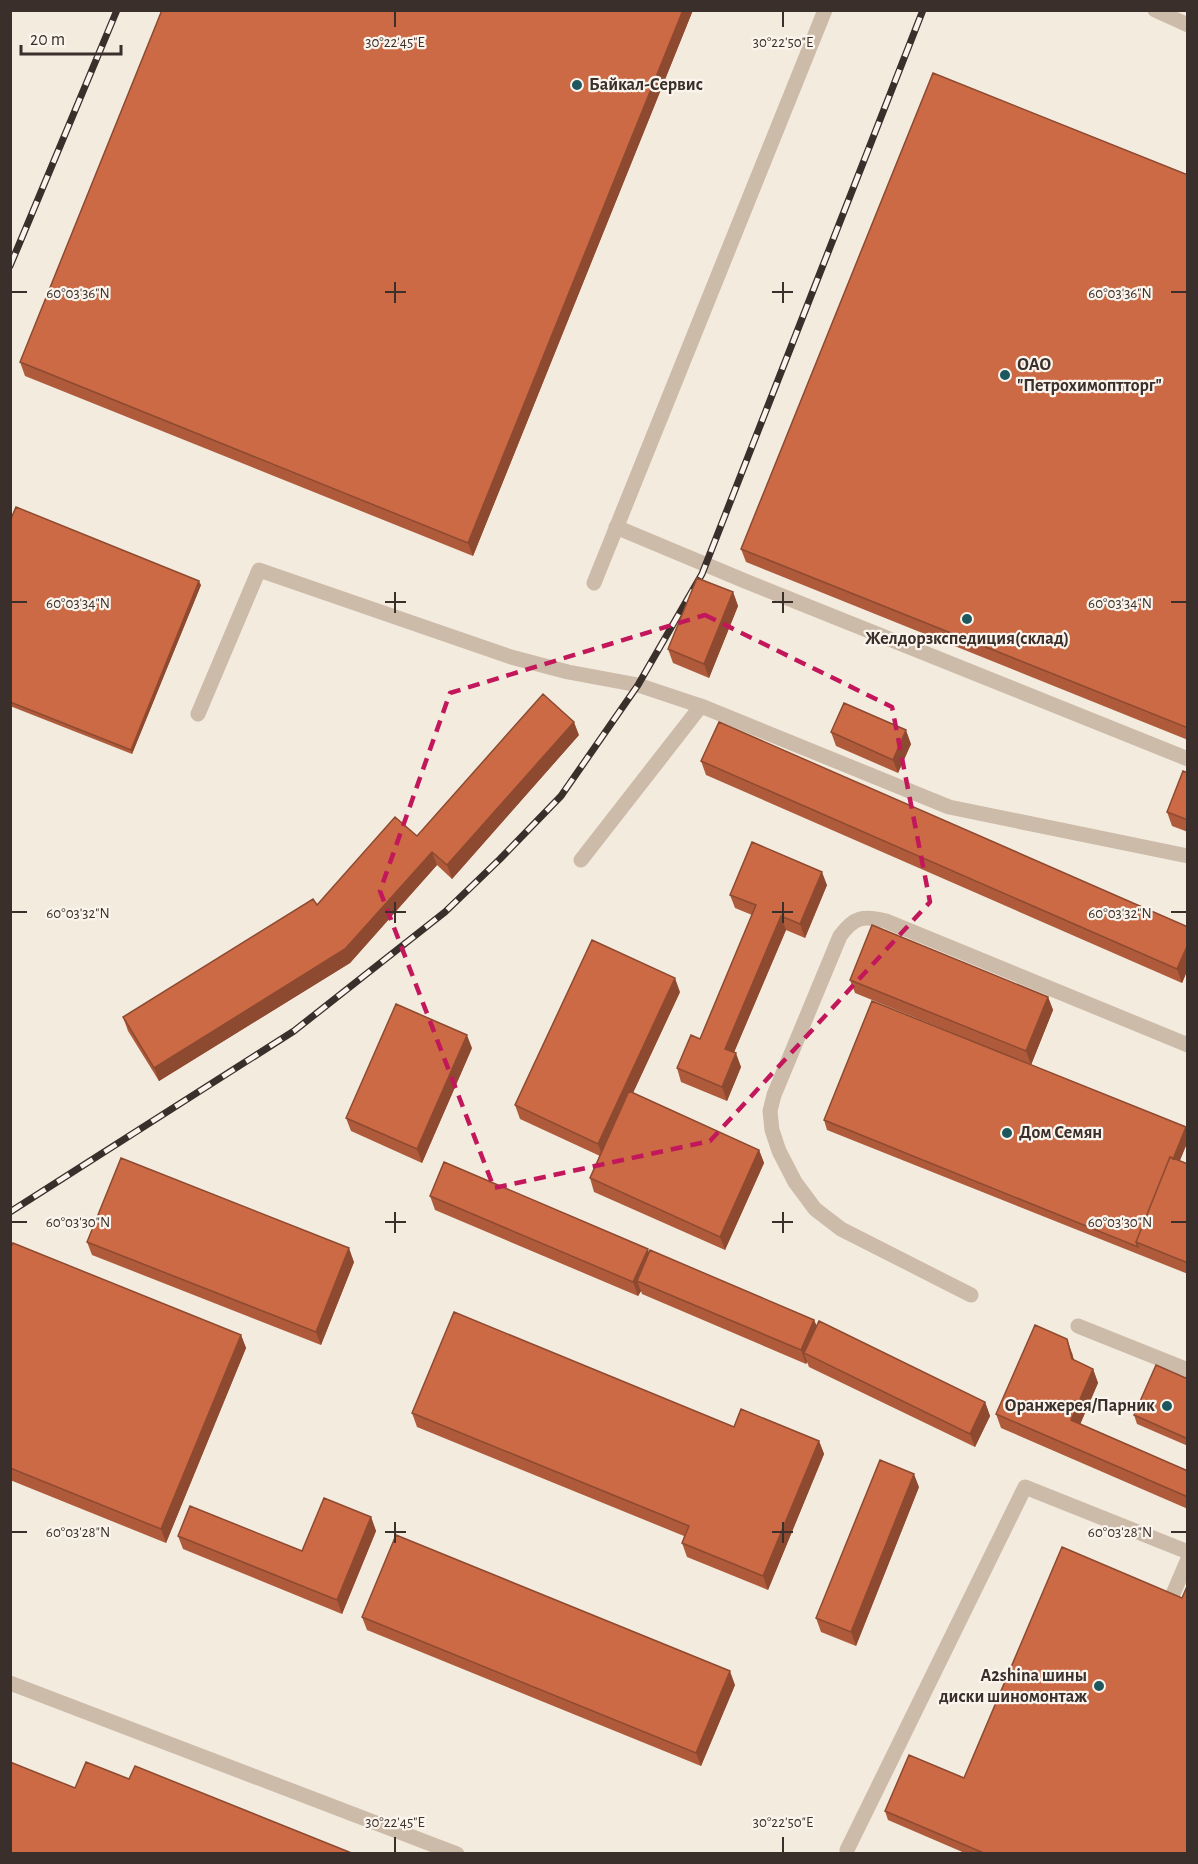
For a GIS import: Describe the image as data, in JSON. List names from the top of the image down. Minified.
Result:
{"places":["Байкал-Сервис","ОАО \"Петрохимоптторг\"","Желдорзкспедиция(склад)","Дом Семян","Оранжерея/Парник","A2shina шины диски шиномонтаж"],"scale_bar":"20 m","coordinates":["30°22'45\"E","30°22'50\"E","60°03'36\"N","60°03'34\"N","60°03'32\"N","60°03'30\"N","60°03'28\"N"]}
